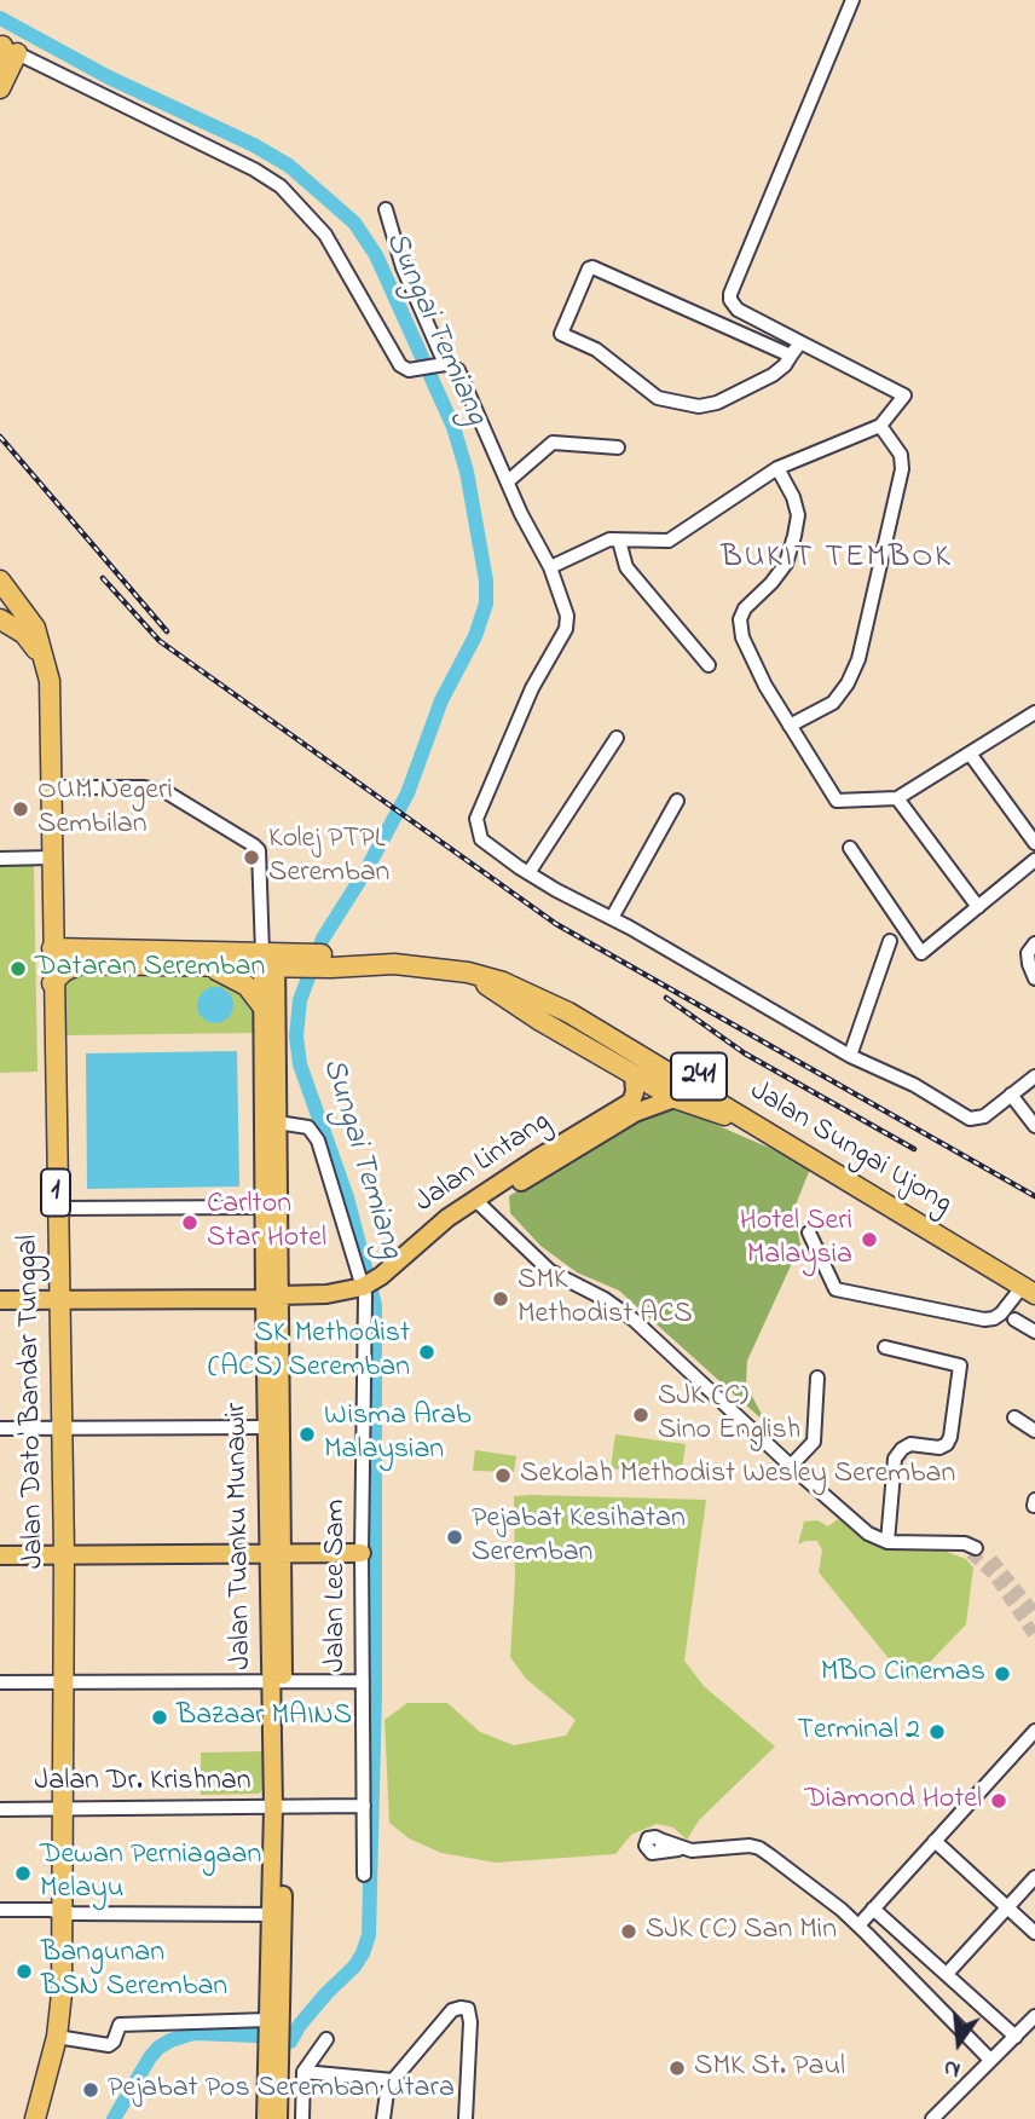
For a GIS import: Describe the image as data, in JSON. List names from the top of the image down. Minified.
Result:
{"streets":{"highway":["241","Jalan Sungai Ujong","1","Jalan Dato' Bandar Tunggal"],"main road":["Jalan Lintang","Jalan Tuanku Munawir"],"street":["Jalan Lee Sam","Jalan Dr. Krishnan"]},"crossings":[["Jalan Sungai Ujong","Jalan Dato' Bandar Tunggal"],["Jalan Sungai Ujong","Jalan Tuanku Munawir"],["Jalan Lintang","Jalan Lee Sam"],["1","Jalan Dato' Bandar Tunggal"],["Jalan Dato' Bandar Tunggal","Jalan Dr. Krishnan"],["Jalan Tuanku Munawir","Jalan Lee Sam"],["Jalan Tuanku Munawir","Jalan Dr. Krishnan"]],"districts":["BUKIT TEMBOK"],"water":["Sungai Temiang"],"places":["OUM Negeri Sembilan","Kolej PTPL Seremban","Dataran Seremban","Carlton Star Hotel","Hotel Seri Malaysia","SMK Methodist ACS","SK Methodist (ACS) Seremban","SJK (C) Sino English","Wisma Arab Malaysian","Sekolah Methodist Wesley Seremban","Pejabat Kesihatan Seremban","MBO Cinemas","Bazaar MAINS","Terminal 2","Diamond Hotel","Dewan Perniagaan Melayu","SJK (C) San Min","Bangunan BSN Seremban","SMK St. Paul","Pejabat Pos Seremban Utara"],"north":"bottom"}
